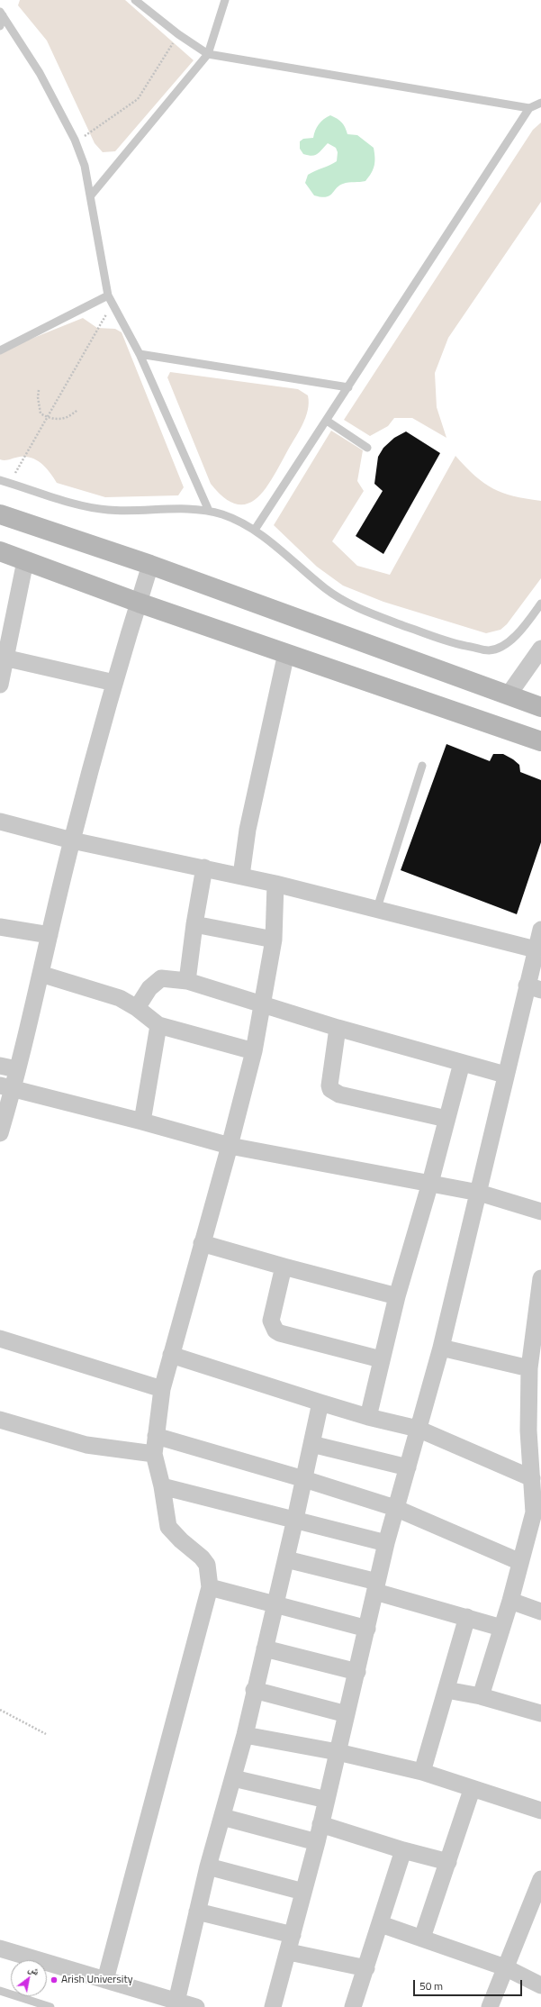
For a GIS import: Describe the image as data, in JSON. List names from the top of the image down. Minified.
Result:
{"places":["Arish University"],"scale_bar":"50 m","north":"top right"}
